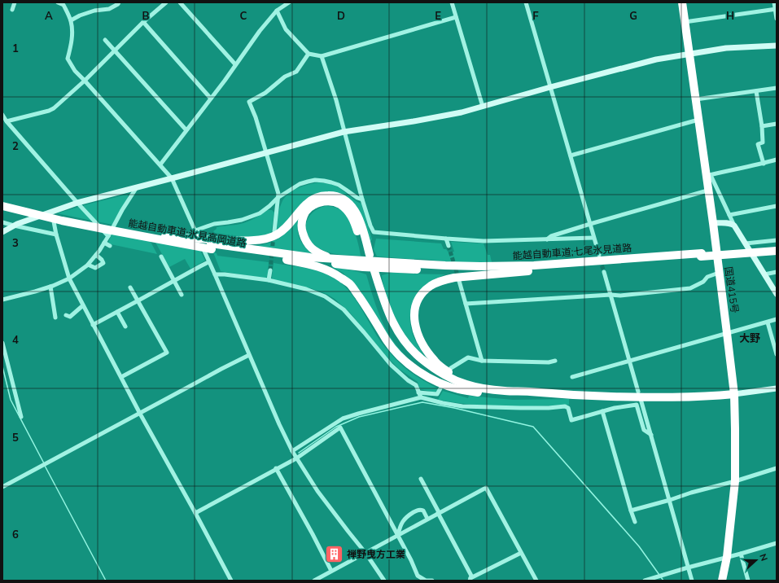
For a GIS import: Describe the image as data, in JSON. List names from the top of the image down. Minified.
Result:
{"streets":{"highway":["能越自動車道;氷見高岡道路","能越自動車道;七尾氷見道路","国道415号"]},"crossings":[["能越自動車道;氷見高岡道路","能越自動車道;七尾氷見道路"]],"districts":["大野"],"places":{"building":["禅野曳方工業"]},"north":"right","grid":{"columns":["A","B","C","D","E","F","G","H"],"rows":["1","2","3","4","5","6"]}}
